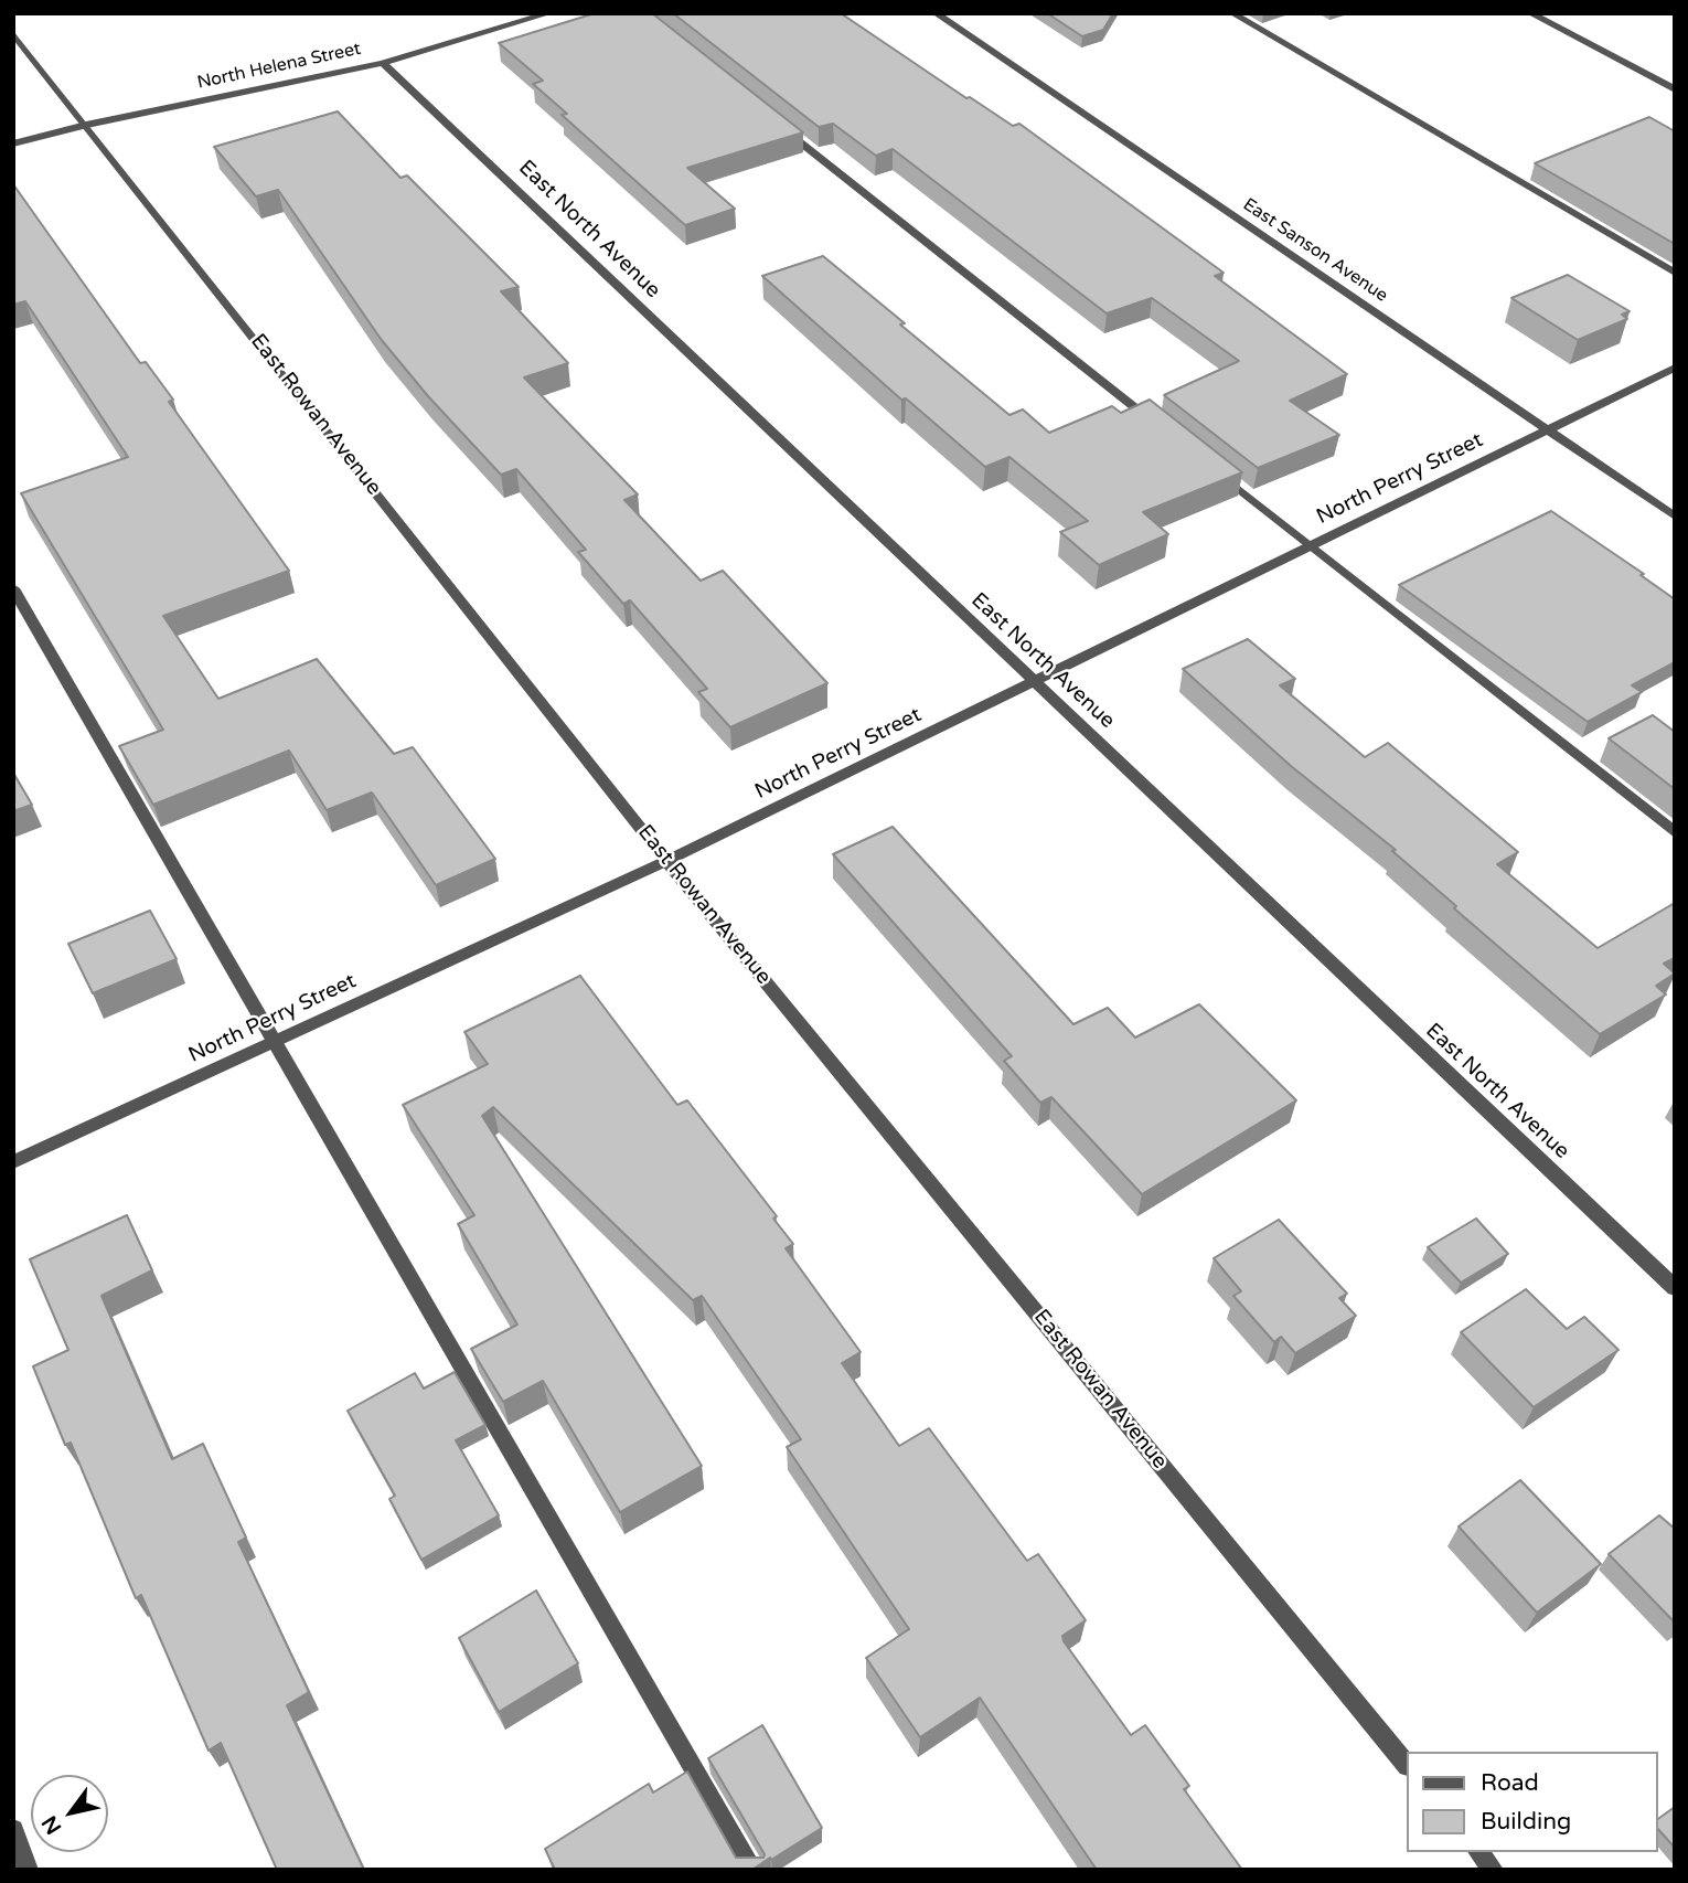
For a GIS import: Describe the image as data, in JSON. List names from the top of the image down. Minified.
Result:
{"streets":{"street":["North Helena Street","East North Avenue","East Sanson Avenue","East Rowan Avenue","North Perry Street"]},"crossings":[["North Helena Street","East North Avenue"],["North Helena Street","East Rowan Avenue"],["East North Avenue","North Perry Street"],["East Sanson Avenue","North Perry Street"],["East Rowan Avenue","North Perry Street"]],"legend":["Road","Building"],"north":"bottom left"}
